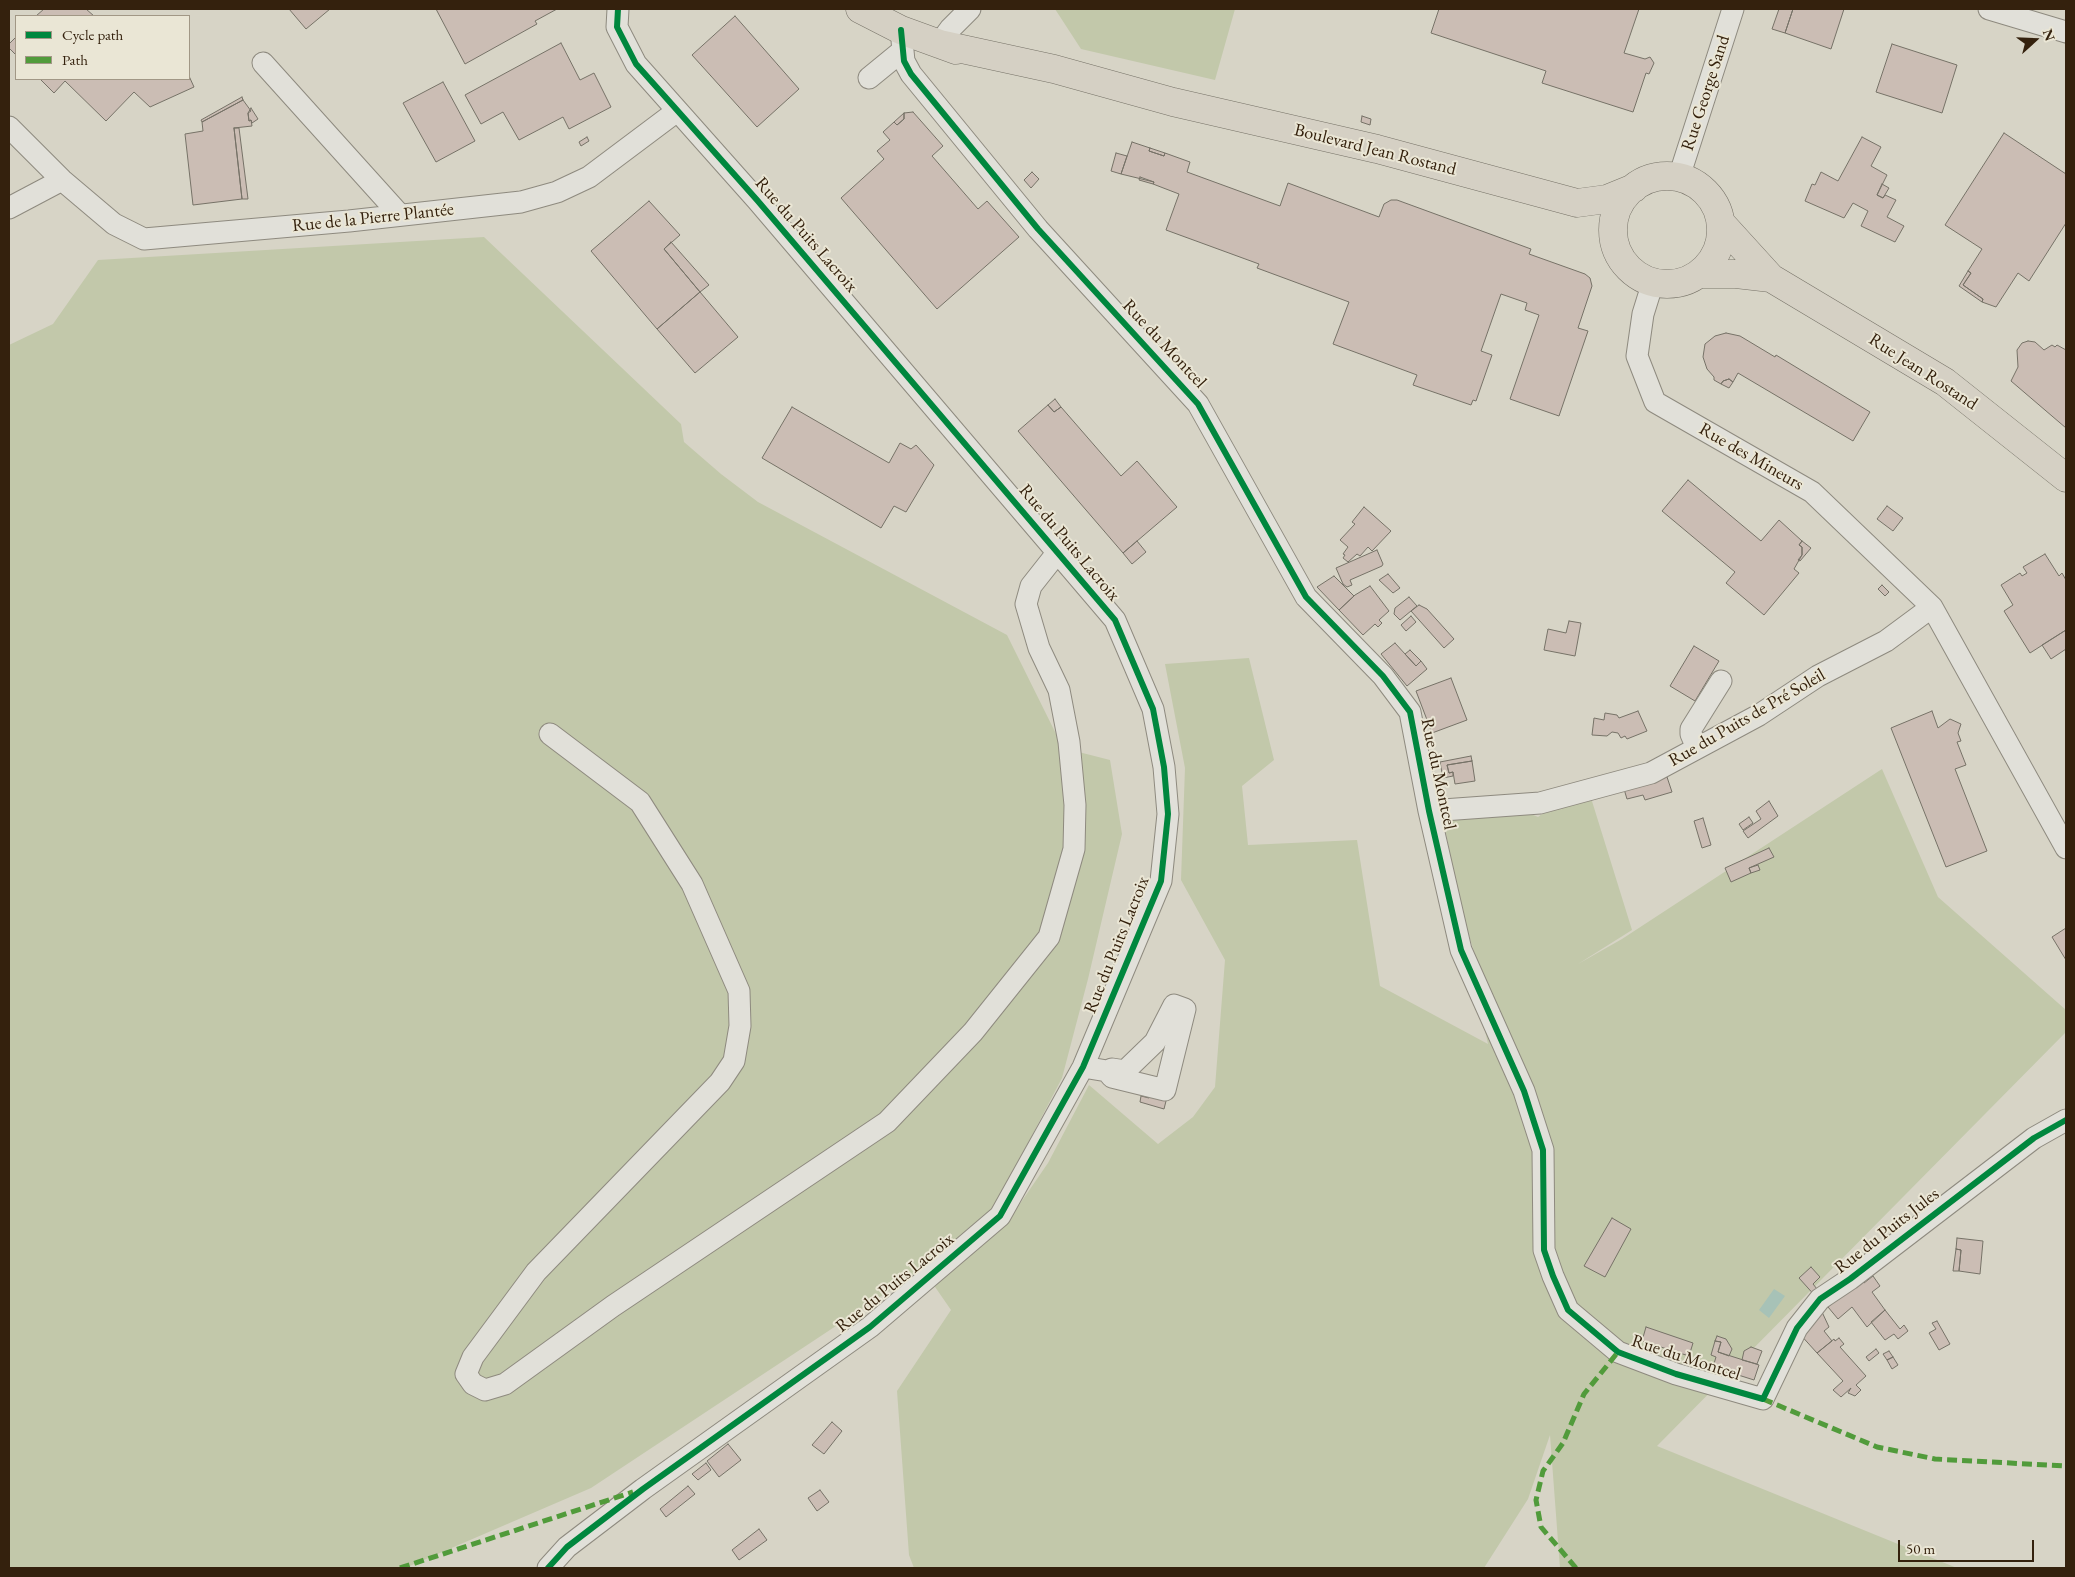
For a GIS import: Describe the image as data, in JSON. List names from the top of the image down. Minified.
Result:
{"streets":{"main road":["Boulevard Jean Rostand","Rue Jean Rostand"],"street":["Rue George Sand","Rue de la Pierre Plantée","Rue du Puits Lacroix","Rue du Montcel","Rue des Mineurs","Rue du Puits de Pré Soleil","Rue du Puits Jules"]},"crossings":[["Rue George Sand","Rue des Mineurs"],["Boulevard Jean Rostand","Rue du Montcel"],["Rue de la Pierre Plantée","Rue du Puits Lacroix"],["Rue du Montcel","Rue du Puits de Pré Soleil"],["Rue du Montcel","Rue du Puits Jules"],["Rue des Mineurs","Rue du Puits de Pré Soleil"]],"legend":["Cycle path","Path"],"scale_bar":"50 m","north":"right"}
